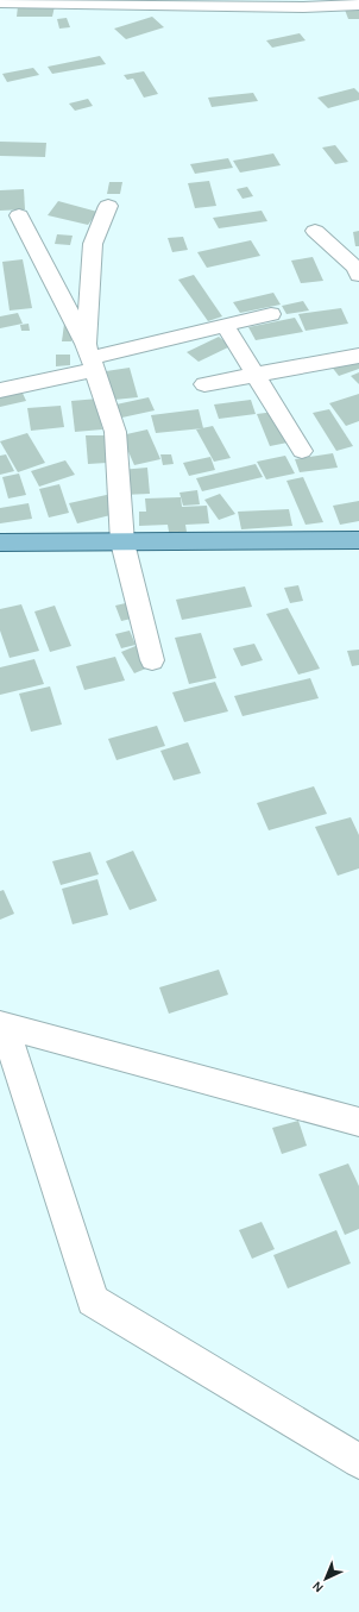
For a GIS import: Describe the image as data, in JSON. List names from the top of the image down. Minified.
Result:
{"north":"bottom left"}
